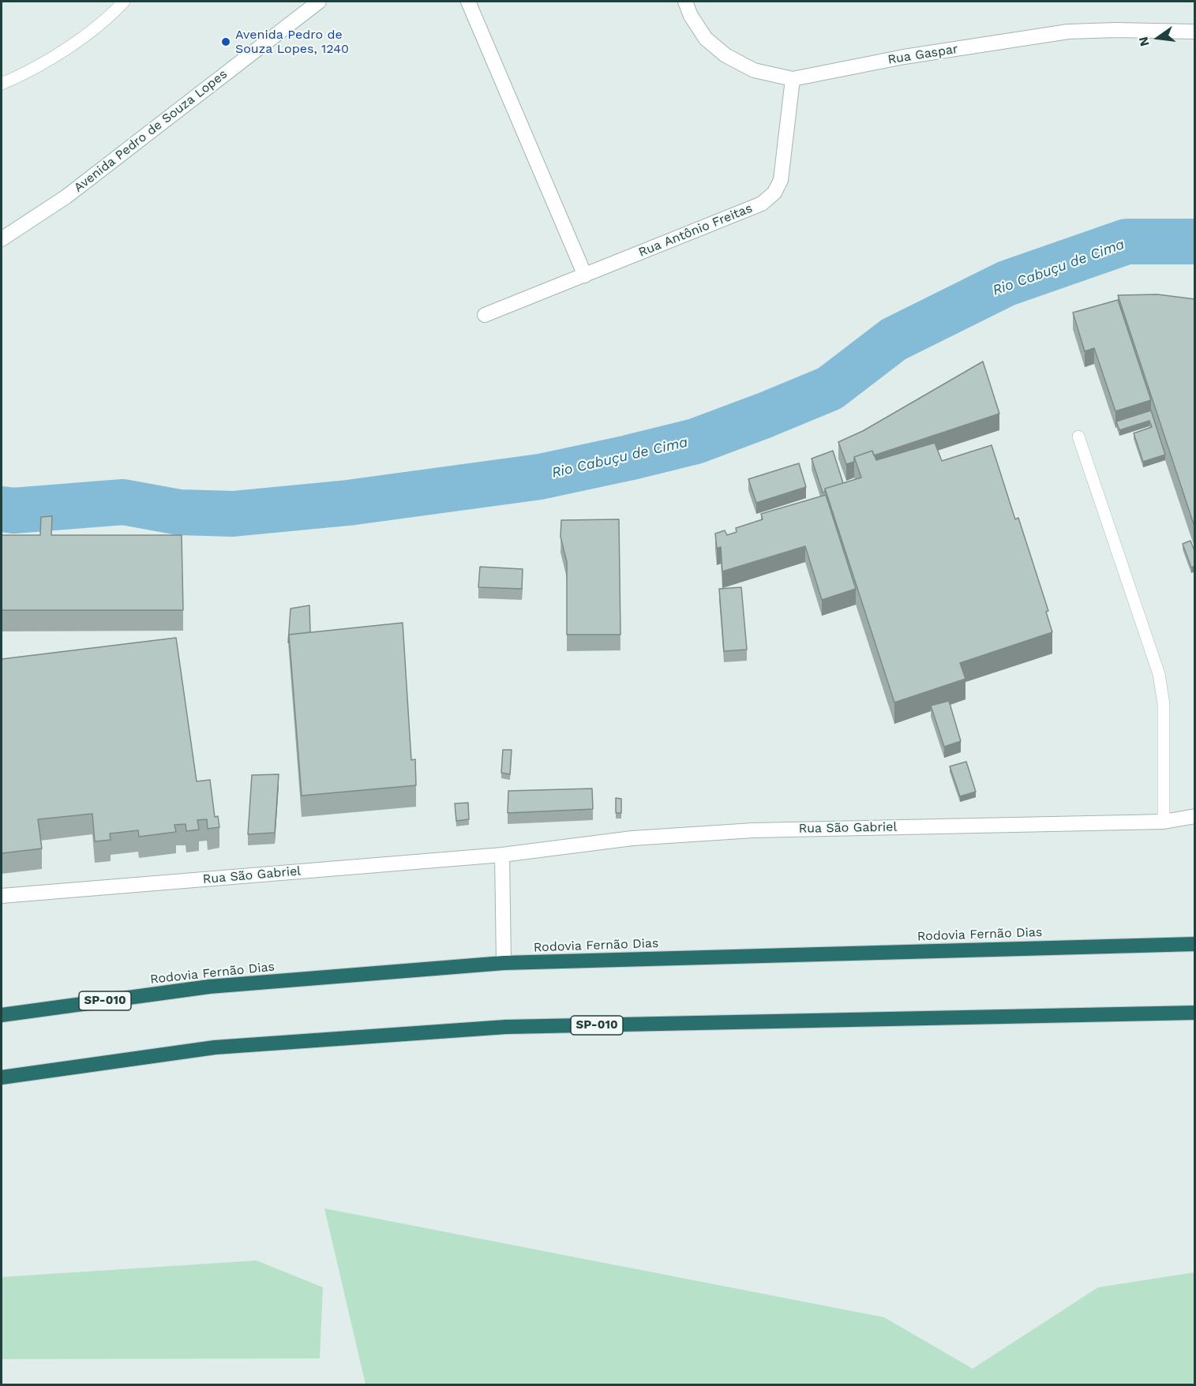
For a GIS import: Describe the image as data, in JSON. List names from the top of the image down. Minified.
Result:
{"streets":{"highway":["Rodovia Fernão Dias","SP-010"],"street":["Rua Gaspar","Avenida Pedro de Souza Lopes","Rua Antônio Freitas","Rua São Gabriel"]},"crossings":[["Rua Gaspar","Rua Antônio Freitas"]],"water":["Rio Cabuçu de Cima"],"places":["Avenida Pedro de Souza Lopes, 1240"],"north":"left"}
